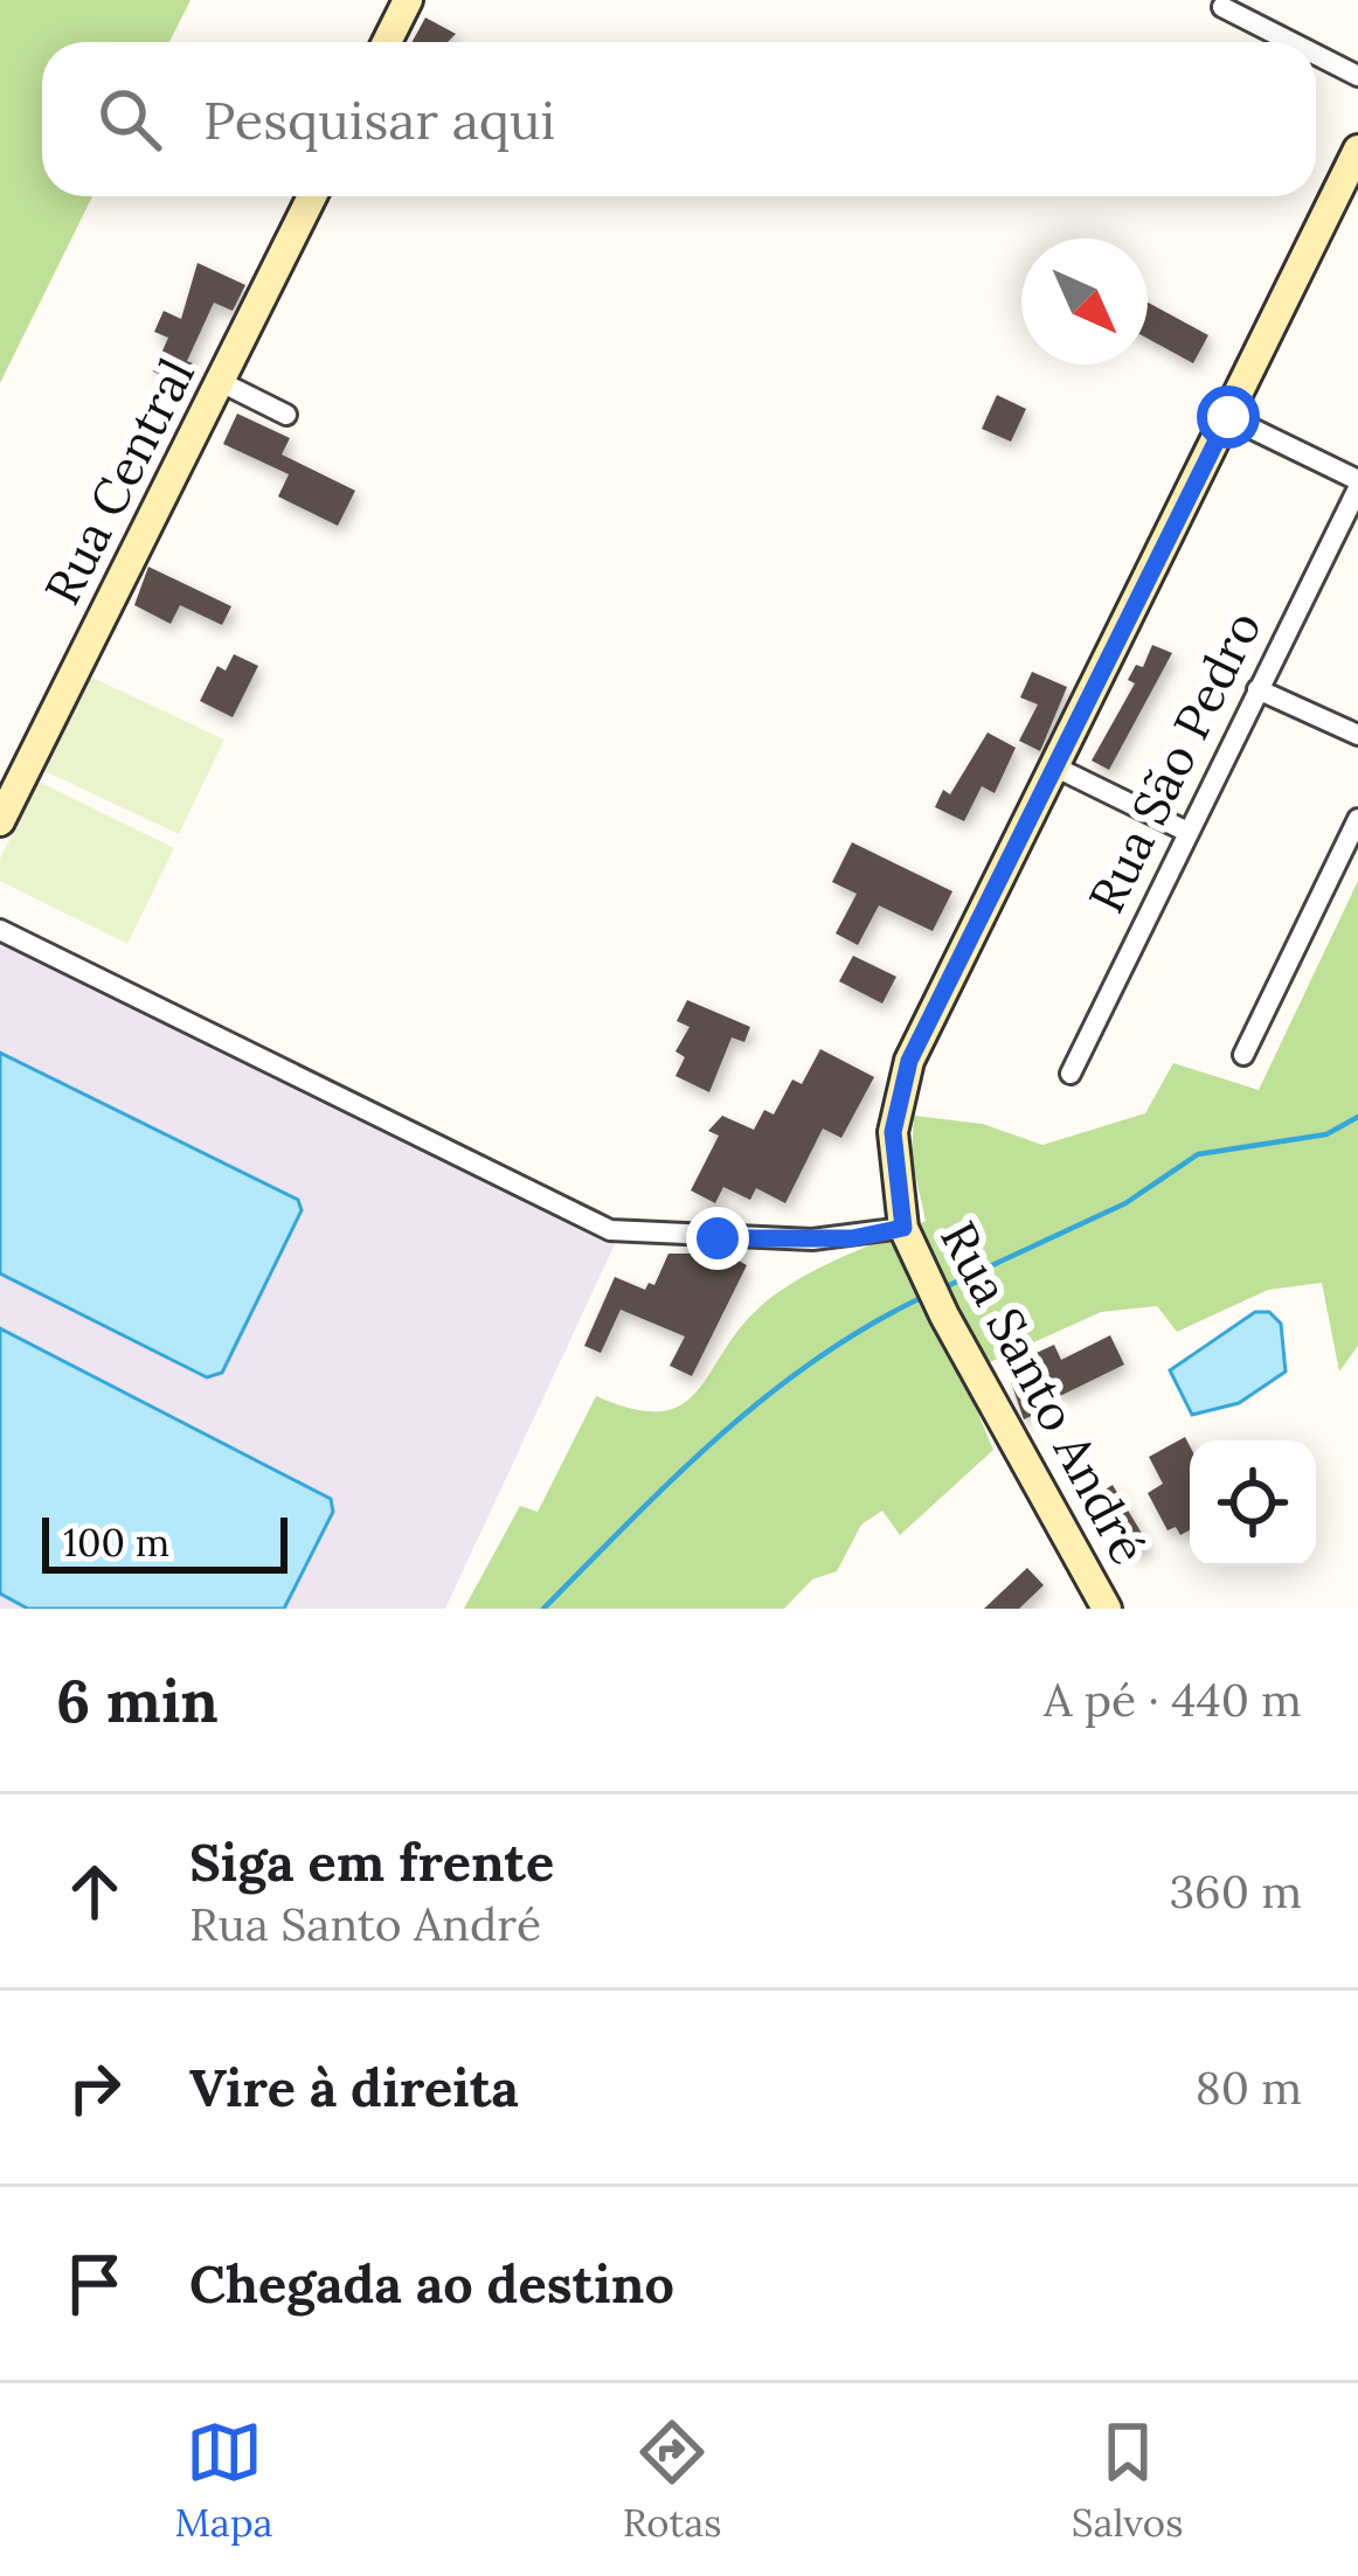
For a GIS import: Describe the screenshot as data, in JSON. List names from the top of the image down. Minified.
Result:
{"streets":{"street":["Rua Central","Rua São Pedro","Rua Santo André"]},"scale_bar":"100 m","north":"bottom right","page":{"search":"Pesquisar aqui","scale":"100 m","heading":["6 min","A pé · 440 m"],"list":[["Siga em frente","Rua Santo André","360 m"],["Vire à direita","80 m"],"Chegada ao destino"],"nav":["Mapa","Rotas","Salvos"]}}
